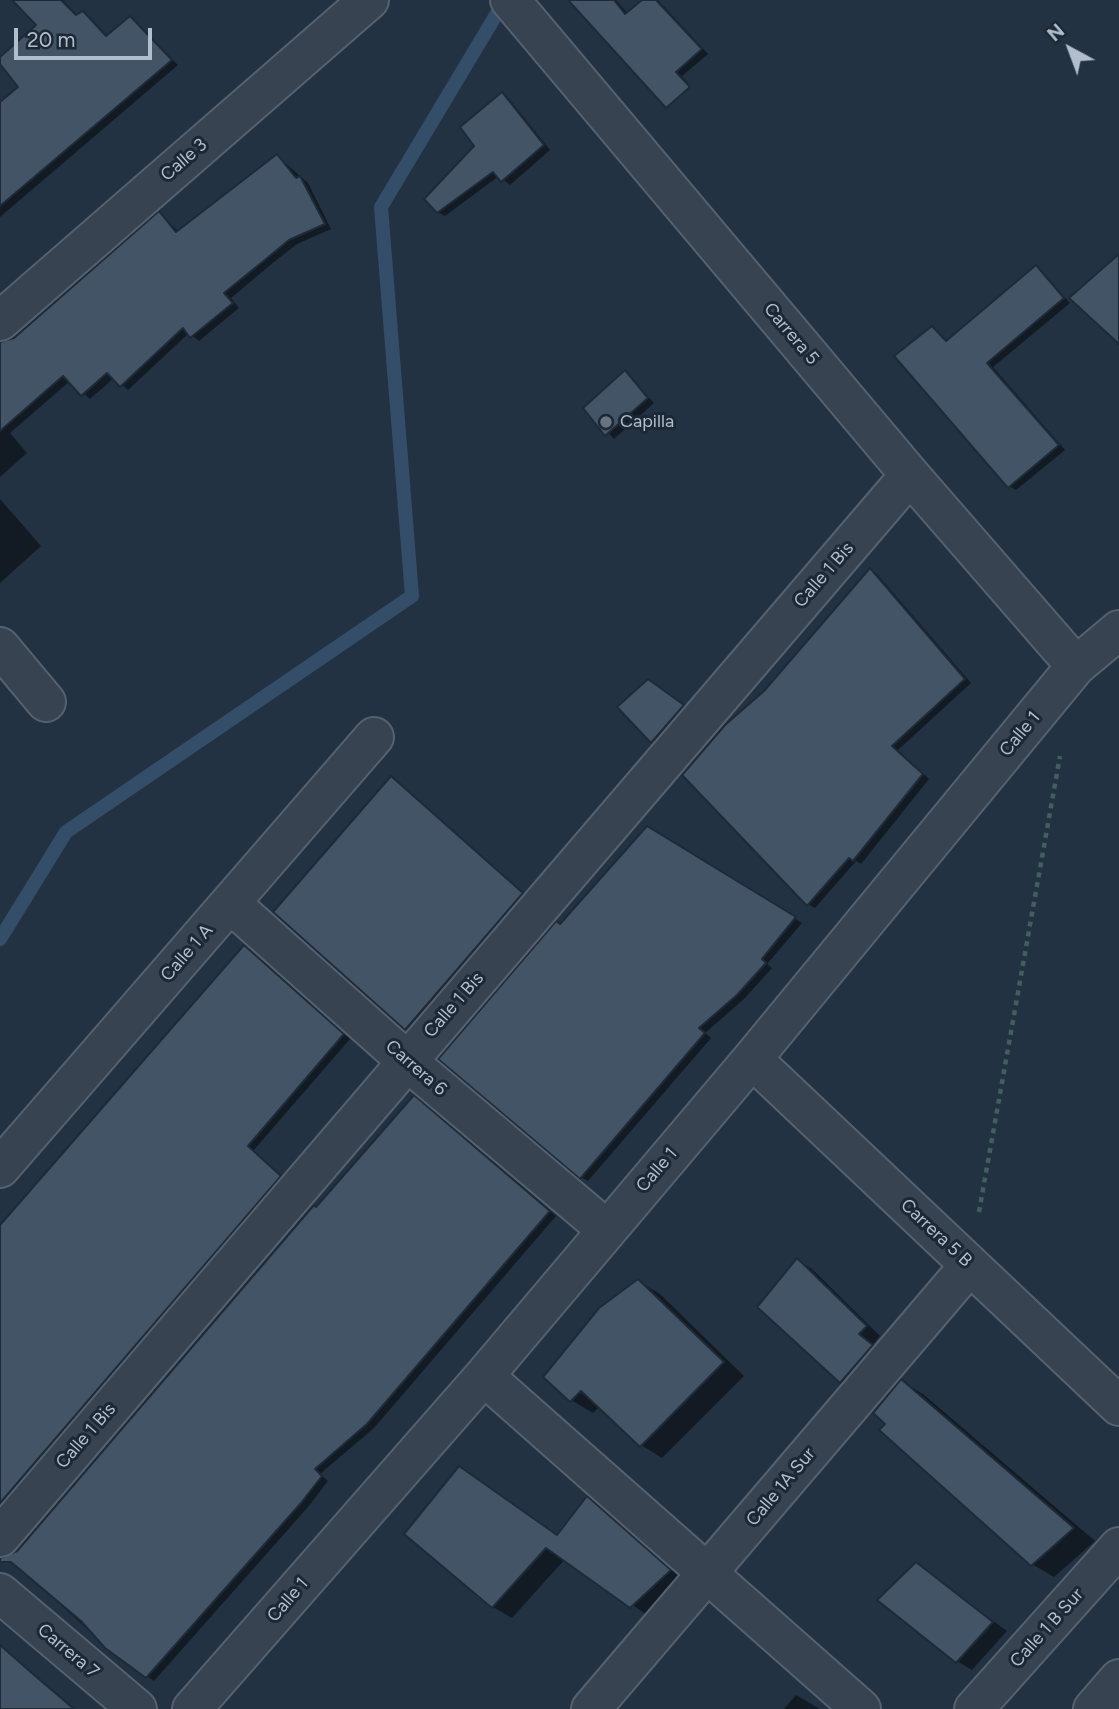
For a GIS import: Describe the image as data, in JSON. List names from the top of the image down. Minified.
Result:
{"streets":{"street":["Calle 3","Carrera 5","Calle 1 Bis","Calle 1","Calle 1 A","Carrera 6","Carrera 5 B","Calle 1A Sur","Calle 1 B Sur","Carrera 7"]},"crossings":[["Carrera 5","Calle 1 Bis"],["Carrera 5","Calle 1"],["Calle 1 Bis","Carrera 6"],["Calle 1","Carrera 6"],["Calle 1","Carrera 5 B"],["Calle 1 A","Carrera 6"],["Carrera 5 B","Calle 1A Sur"]],"places":["Capilla"],"scale_bar":"20 m","north":"top left"}
